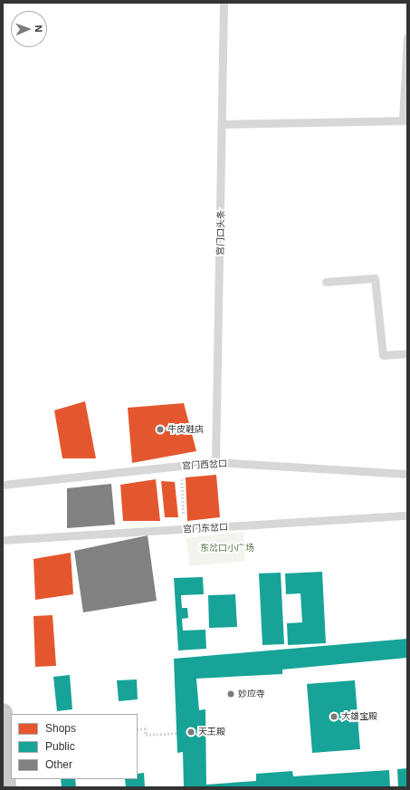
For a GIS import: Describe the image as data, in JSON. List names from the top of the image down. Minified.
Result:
{"streets":{"lane":["宫门口头条","宫门西岔口","宫门东岔口"]},"crossings":[["宫门口头条","宫门西岔口"]],"parks":["东岔口小广场"],"places":["牛皮鞋店","妙应寺","大雄宝殿","天王殿"],"legend":["Shops","Public","Other"],"north":"right"}
